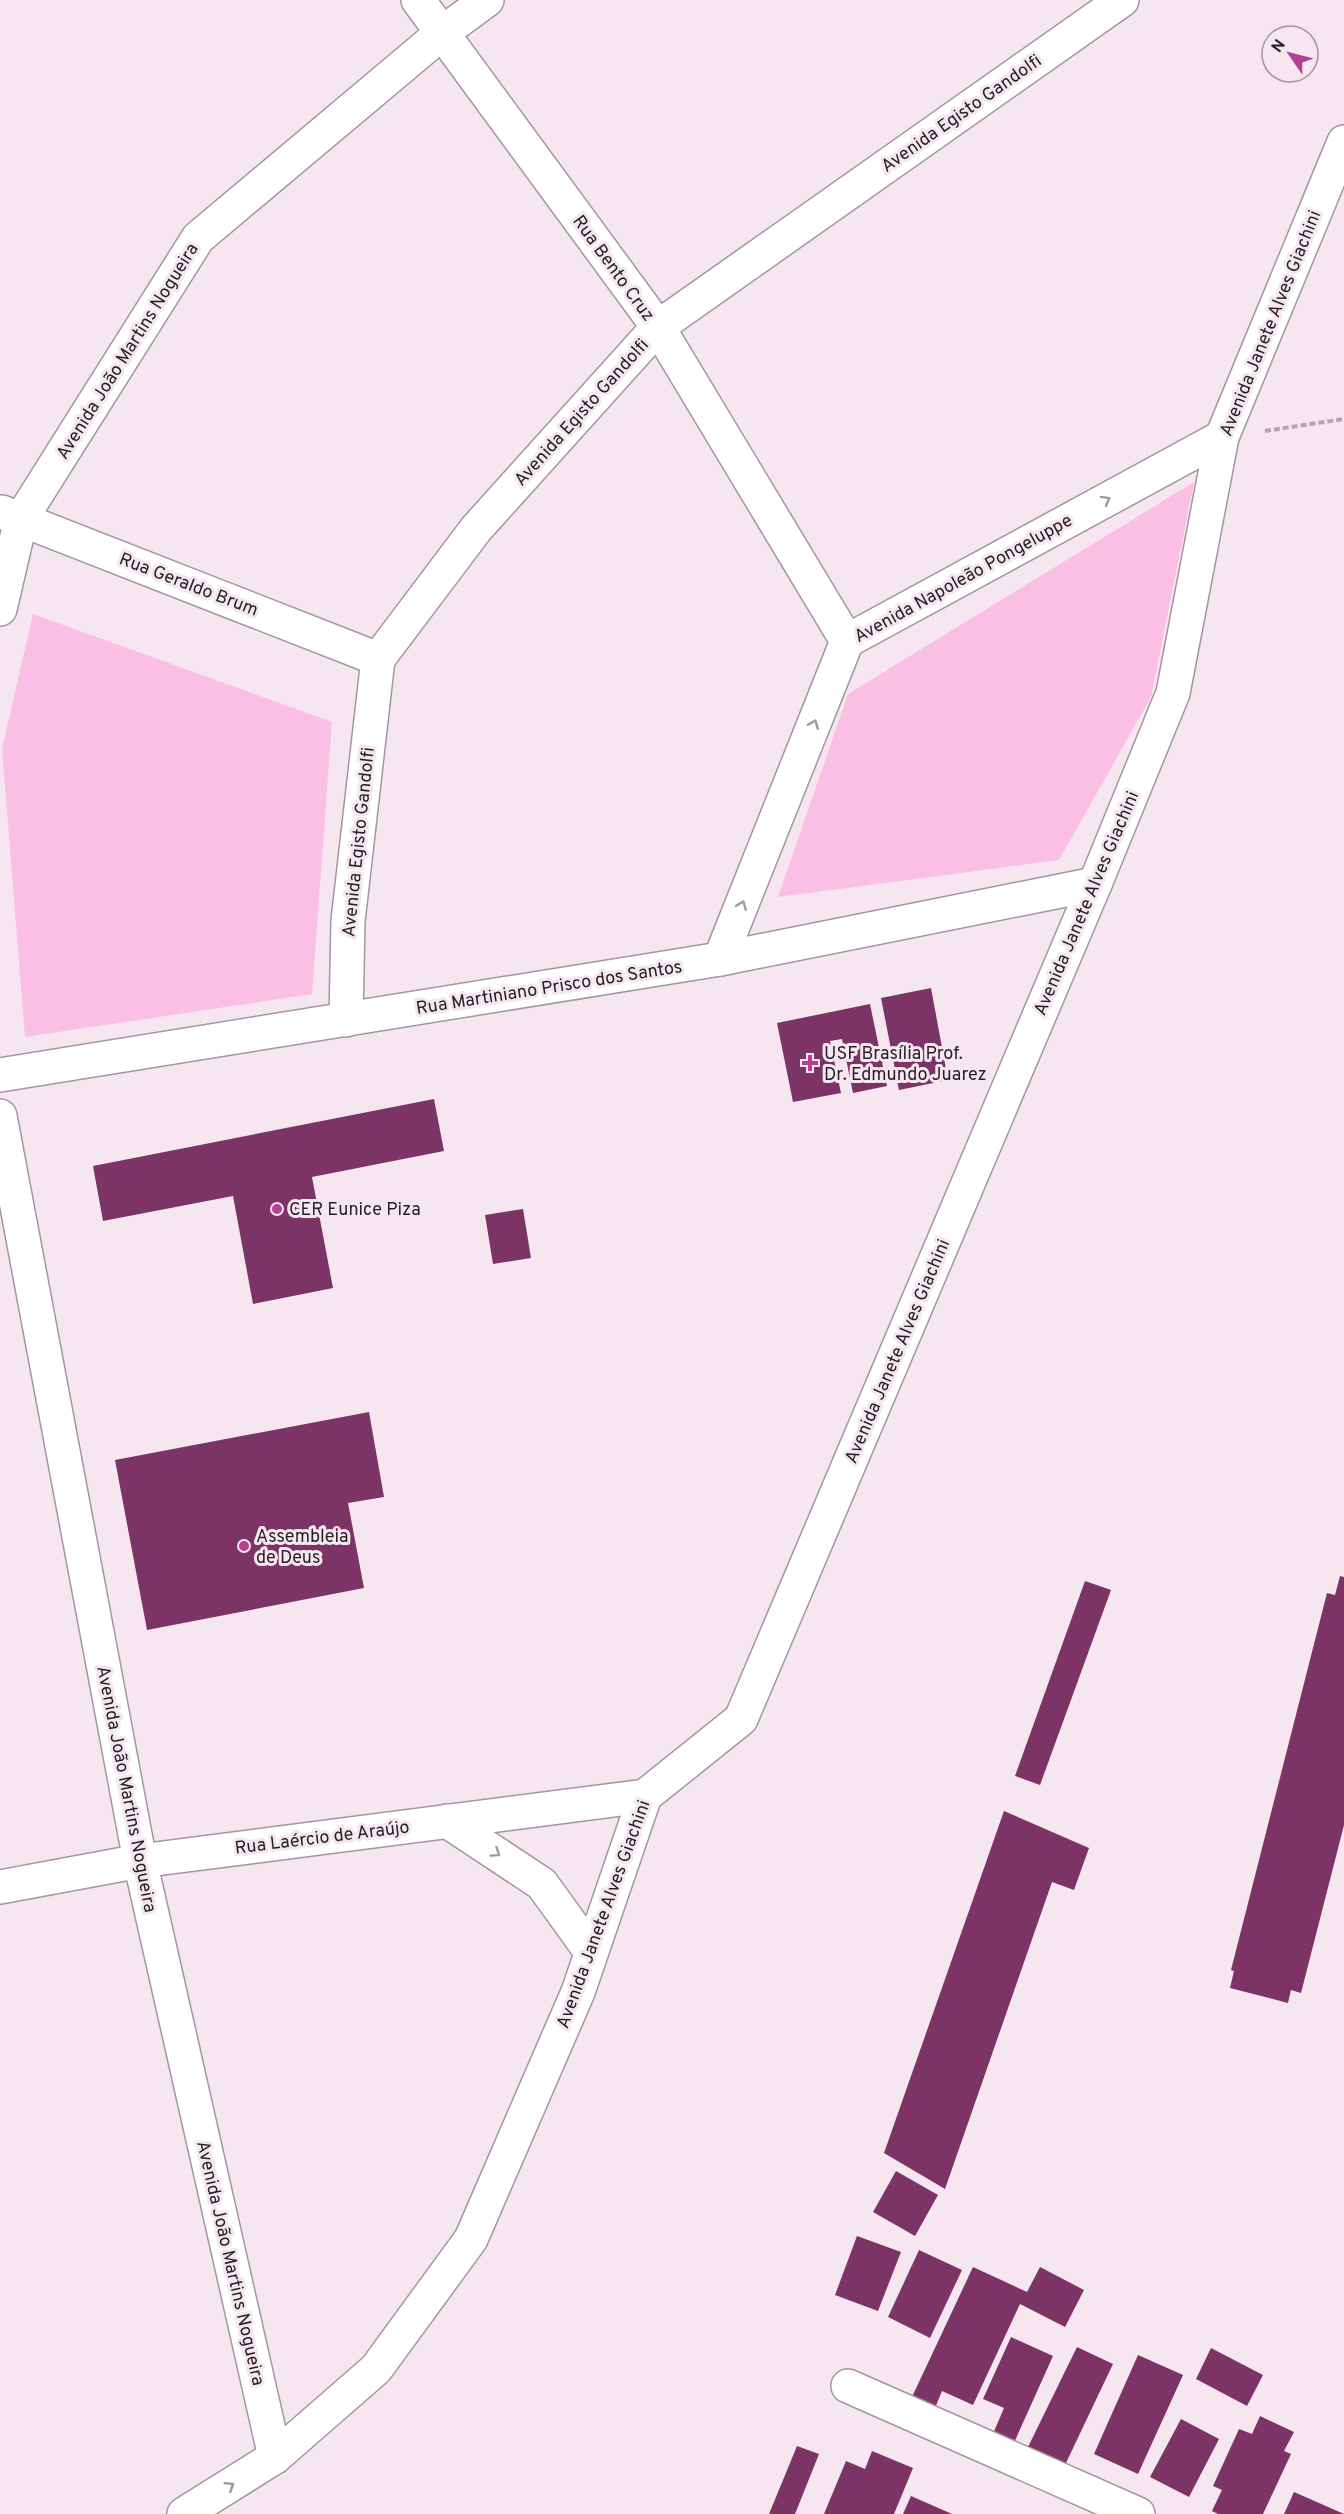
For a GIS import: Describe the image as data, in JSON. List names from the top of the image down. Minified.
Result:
{"streets":{"street":["Avenida Egisto Gandolfi","Rua Bento Cruz","Avenida Janete Alves Giachini","Avenida João Martins Nogueira","Avenida Napoleão Pongeluppe","Rua Geraldo Brum","Rua Martiniano Prisco dos Santos","Rua Laércio de Araújo"]},"crossings":[["Avenida Egisto Gandolfi","Rua Bento Cruz"],["Avenida Egisto Gandolfi","Rua Geraldo Brum"],["Avenida Egisto Gandolfi","Rua Martiniano Prisco dos Santos"],["Rua Bento Cruz","Avenida João Martins Nogueira"],["Rua Bento Cruz","Avenida Napoleão Pongeluppe"],["Avenida Janete Alves Giachini","Avenida João Martins Nogueira"],["Avenida Janete Alves Giachini","Avenida Napoleão Pongeluppe"],["Avenida Janete Alves Giachini","Rua Martiniano Prisco dos Santos"],["Avenida Janete Alves Giachini","Rua Laércio de Araújo"],["Avenida João Martins Nogueira","Rua Geraldo Brum"],["Avenida João Martins Nogueira","Rua Laércio de Araújo"],["Avenida Napoleão Pongeluppe","Rua Martiniano Prisco dos Santos"]],"one_way":["Avenida Napoleão Pongeluppe"],"places":{"health":["USF Brasília Prof. Dr. Edmundo Juarez"],"other":["CER Eunice Piza","Assembleia de Deus"]},"north":"top left"}
